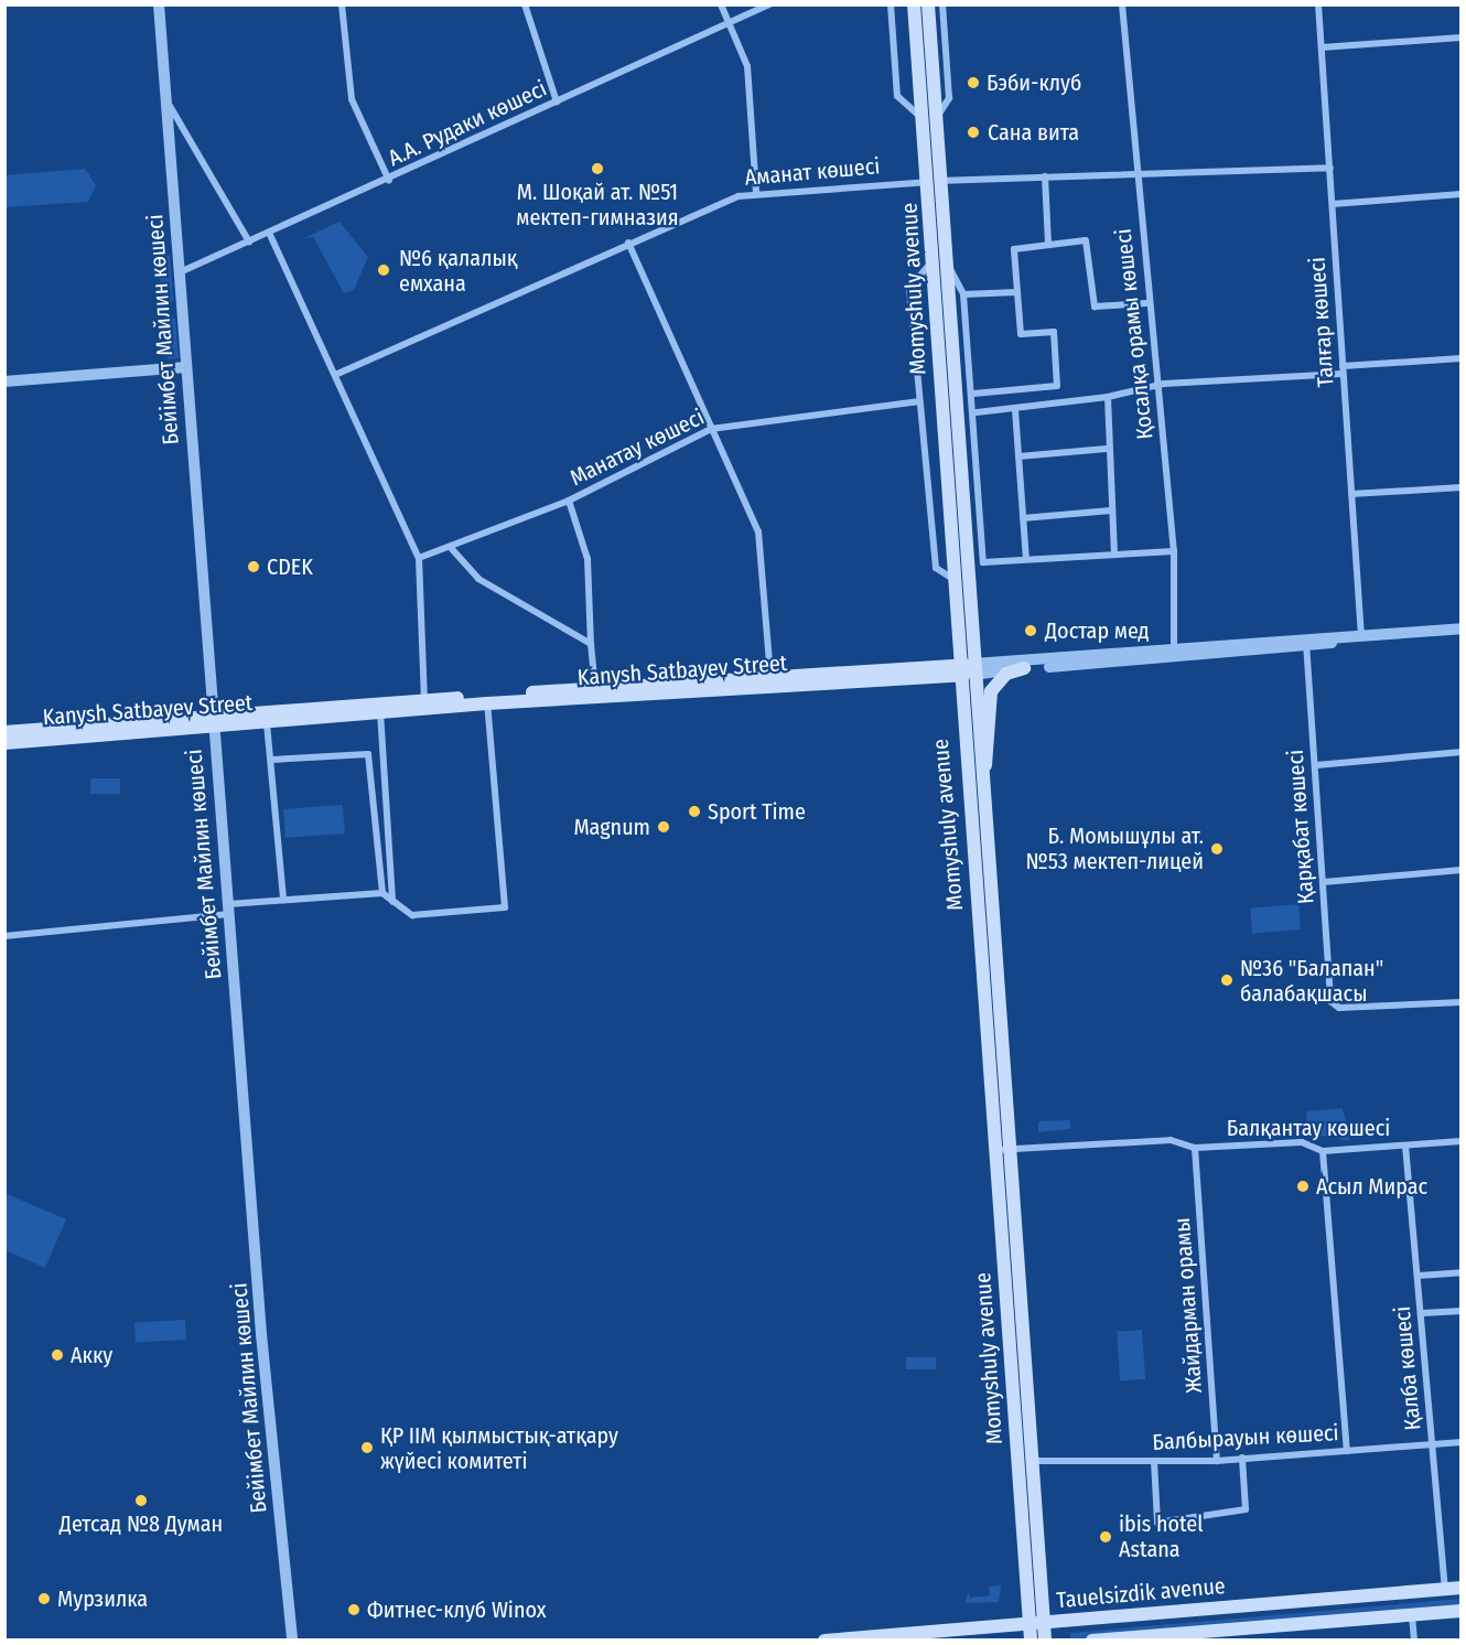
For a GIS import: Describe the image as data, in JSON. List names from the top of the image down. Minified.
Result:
{"streets":{"main road":["Momyshuly avenue","Kanysh Satbayev Street","Tauelsizdik avenue"],"street":["А.А. Рудаки көшесі","Аманат көшесі","Талғар көшесі","Бейімбет Майлин көшесі","Қосалқа орамы көшесі","Манатау көшесі","Қарқабат көшесі","Балқантау көшесі","Жайдарман орамы","Қалба көшесі","Балбырауын көшесі"]},"crossings":[["А.А. Рудаки көшесі","Бейімбет Майлин көшесі"],["Аманат көшесі","Momyshuly avenue"],["Аманат көшесі","Талғар көшесі"],["Аманат көшесі","Қосалқа орамы көшесі"],["Momyshuly avenue","Kanysh Satbayev Street"],["Momyshuly avenue","Балқантау көшесі"],["Momyshuly avenue","Балбырауын көшесі"],["Momyshuly avenue","Tauelsizdik avenue"],["Талғар көшесі","Kanysh Satbayev Street"],["Бейімбет Майлин көшесі","Kanysh Satbayev Street"],["Қосалқа орамы көшесі","Kanysh Satbayev Street"],["Kanysh Satbayev Street","Қарқабат көшесі"],["Балқантау көшесі","Жайдарман орамы"],["Балқантау көшесі","Қалба көшесі"],["Жайдарман орамы","Балбырауын көшесі"],["Қалба көшесі","Балбырауын көшесі"],["Қалба көшесі","Tauelsizdik avenue"]],"places":["Бэби-клуб","Сана вита","М. Шоқай ат. №51 мектеп-гимназия","№6 қалалық емхана","CDEK","Достар мед","Sport Time","Magnum","Б. Момышұлы ат. №53 мектеп-лицей","№36 \"Балапан\" балабақшасы","Асыл Мирас","Акку","ҚР ІІМ қылмыстық-атқару жүйесі комитеті","Детсад №8 Думан","ibis hotel Astana","Мурзилка","Фитнес-клуб Winox"]}
